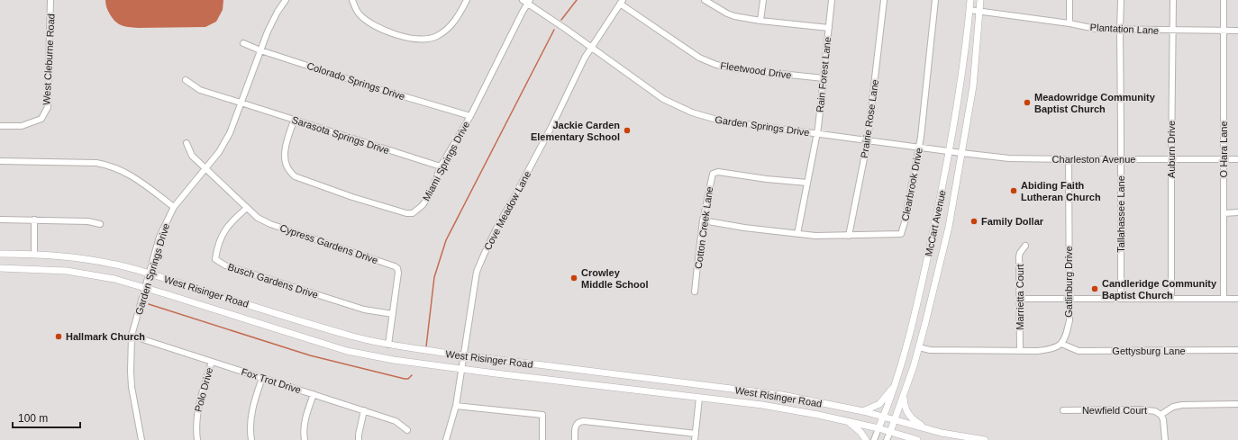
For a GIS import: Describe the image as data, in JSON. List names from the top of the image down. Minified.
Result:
{"streets":{"main road":["McCart Avenue","West Risinger Road"],"street":["Plantation Lane","West Cleburne Road","Fleetwood Drive","Rain Forest Lane","Colorado Springs Drive","Prairie Rose Lane","Garden Springs Drive","Sarasota Springs Drive","Auburn Drive","O Hara Lane","Charleston Avenue","Miami Springs Drive","Clearbrook Drive","Cove Meadow Lane","Tallahassee Lane","Cotton Creek Lane","Cypress Gardens Drive","Busch Gardens Drive","Gatlinburg Drive","Marrietta Court","Gettysburg Lane","Fox Trot Drive","Polo Drive","Newfield Court"]},"crossings":[["Plantation Lane","Auburn Drive"],["Plantation Lane","O Hara Lane"],["Plantation Lane","Tallahassee Lane"],["Plantation Lane","McCart Avenue"],["Fleetwood Drive","Rain Forest Lane"],["Fleetwood Drive","Cove Meadow Lane"],["Rain Forest Lane","Garden Springs Drive"],["Rain Forest Lane","Clearbrook Drive"],["Rain Forest Lane","Cotton Creek Lane"],["Colorado Springs Drive","Garden Springs Drive"],["Colorado Springs Drive","Miami Springs Drive"],["Prairie Rose Lane","Garden Springs Drive"],["Prairie Rose Lane","Clearbrook Drive"],["Garden Springs Drive","Sarasota Springs Drive"],["Garden Springs Drive","Charleston Avenue"],["Garden Springs Drive","Miami Springs Drive"],["Garden Springs Drive","Clearbrook Drive"],["Garden Springs Drive","Cove Meadow Lane"],["Garden Springs Drive","McCart Avenue"],["Garden Springs Drive","Cypress Gardens Drive"],["Garden Springs Drive","West Risinger Road"],["Garden Springs Drive","Fox Trot Drive"],["Sarasota Springs Drive","Miami Springs Drive"],["Auburn Drive","Charleston Avenue"],["O Hara Lane","Charleston Avenue"],["Charleston Avenue","Tallahassee Lane"],["Charleston Avenue","McCart Avenue"],["Charleston Avenue","Gatlinburg Drive"],["Clearbrook Drive","Cotton Creek Lane"],["Cove Meadow Lane","West Risinger Road"],["McCart Avenue","West Risinger Road"],["Cypress Gardens Drive","Busch Gardens Drive"],["Cypress Gardens Drive","West Risinger Road"],["Gatlinburg Drive","Gettysburg Lane"],["Fox Trot Drive","Polo Drive"]],"places":["Meadowridge Community Baptist Church","Jackie Carden Elementary School","Abiding Faith Lutheran Church","Family Dollar","Crowley Middle School","Candleridge Community Baptist Church","Hallmark Church"],"scale_bar":"100 m"}
